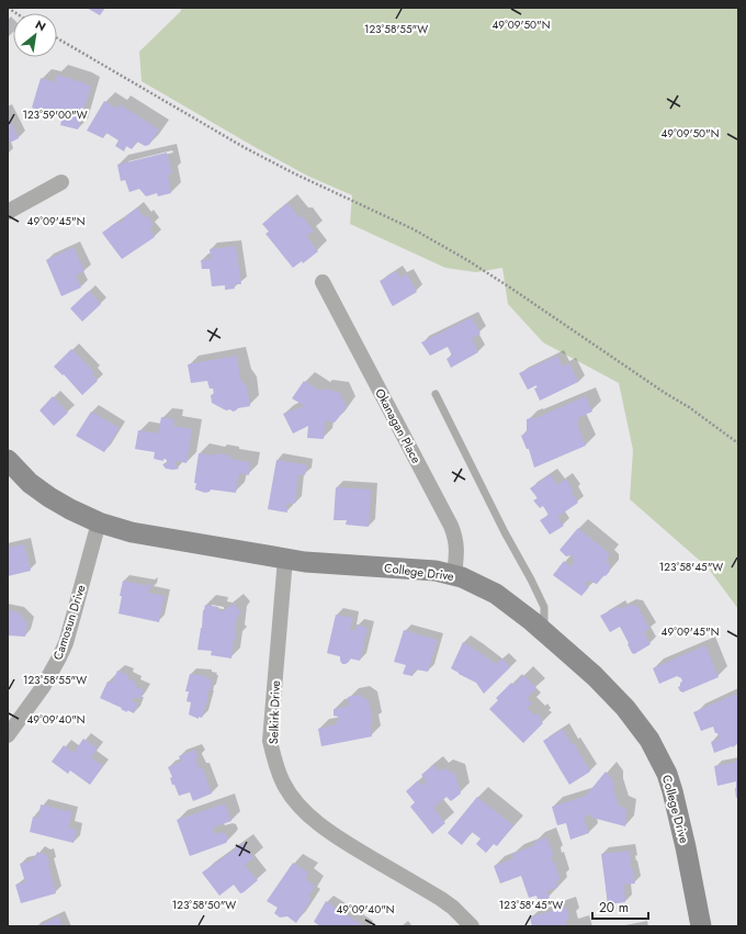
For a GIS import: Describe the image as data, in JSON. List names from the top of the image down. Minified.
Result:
{"streets":{"street":["Okanagan Place","College Drive","Camosun Drive","Selkirk Drive"]},"crossings":[["Okanagan Place","College Drive"],["College Drive","Camosun Drive"],["College Drive","Selkirk Drive"]],"scale_bar":"20 m","north":"top right","coordinates":["49°09'50\"N","123°58'55\"W","123°59'00\"W","49°09'45\"N","123°58'45\"W","49°09'40\"N","123°58'50\"W"]}
